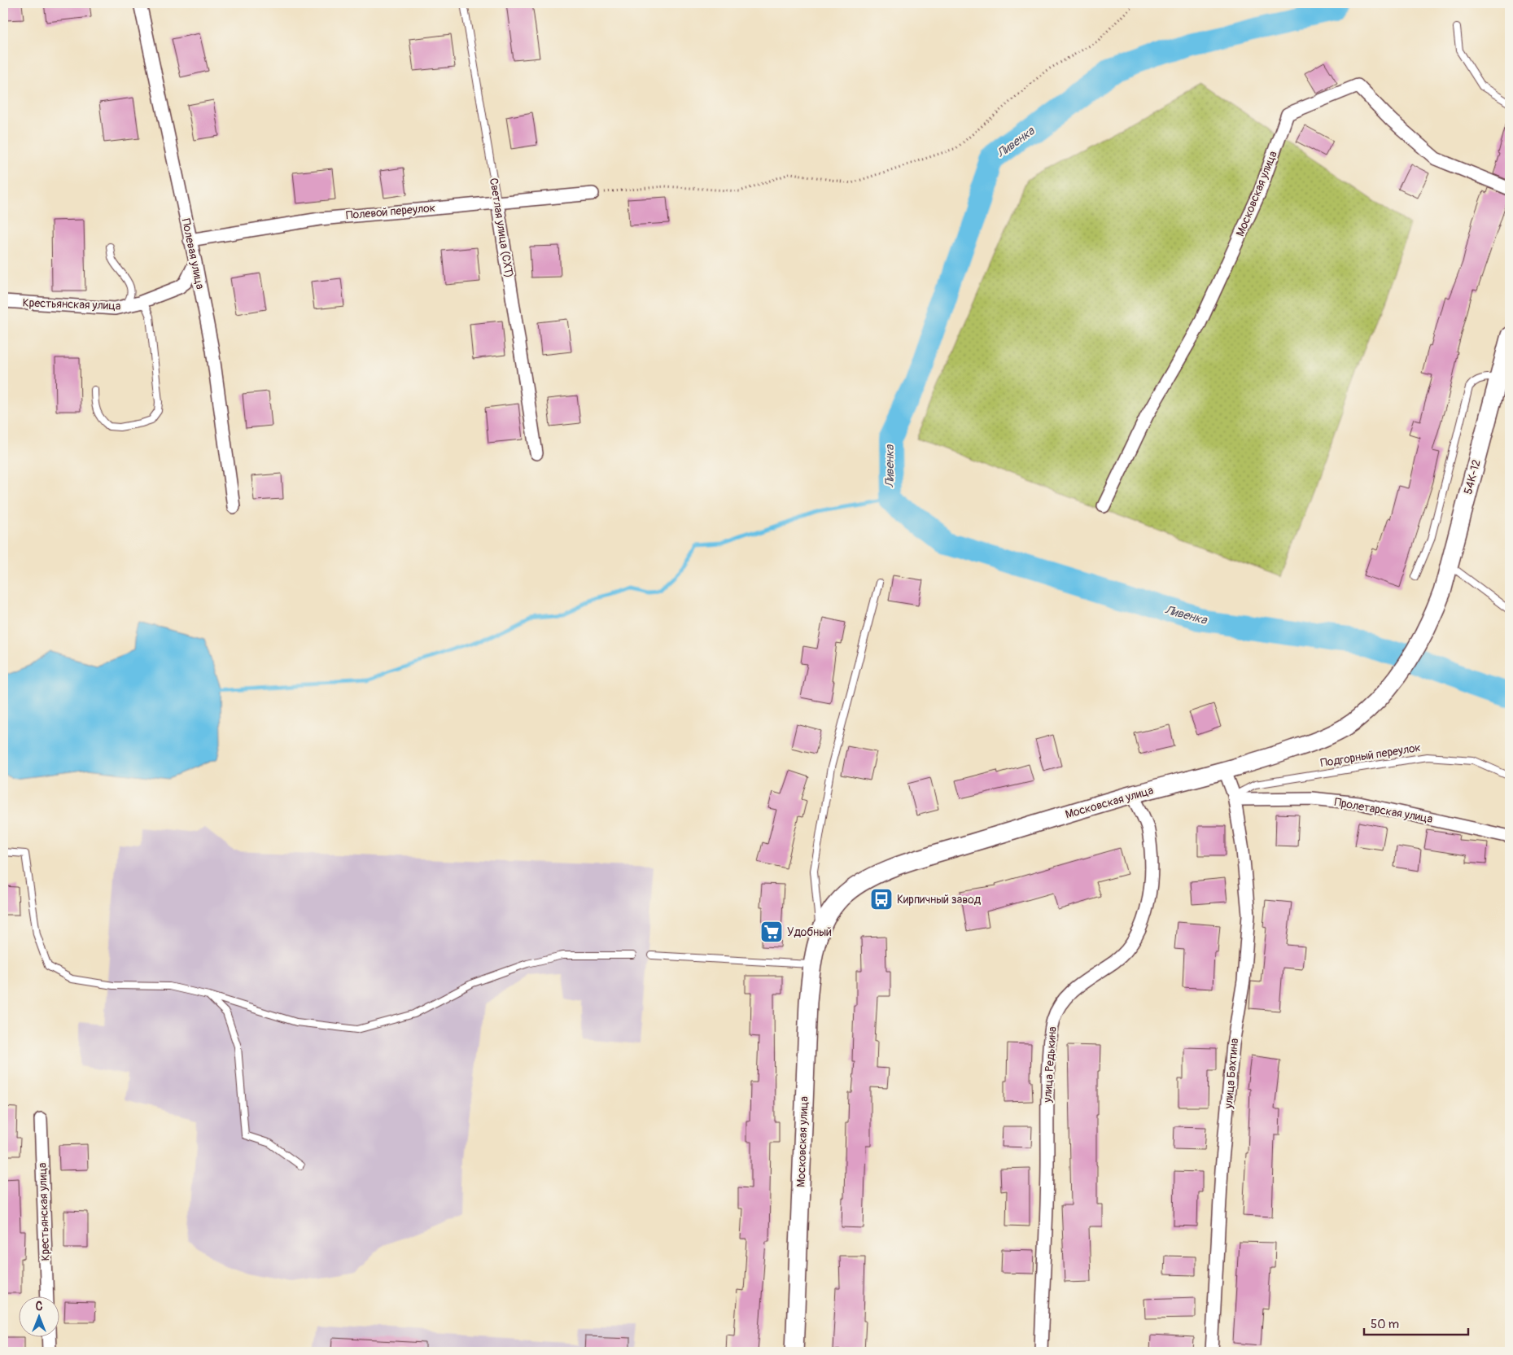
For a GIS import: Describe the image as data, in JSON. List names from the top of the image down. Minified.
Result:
{"streets":{"street":["Московская улица","Полевой переулок","Светлая улица (СХТ)","Полевая улица","Крестьянская улица","54K-12","Пролетарская улица","улица Редькина","улица Бахтина"],"lane":["Подгорный переулок"]},"crossings":[["Московская улица","54K-12"],["Московская улица","улица Редькина"],["Полевой переулок","Светлая улица (СХТ)"],["Полевой переулок","Полевая улица"],["Полевая улица","Крестьянская улица"],["Подгорный переулок","Пролетарская улица"],["Подгорный переулок","улица Бахтина"],["Пролетарская улица","улица Бахтина"]],"water":["Ливенка"],"places":{"bus stop":["Кирпичный завод"],"supermarket":["Удобный"]},"scale_bar":"50 m","north":"top"}
